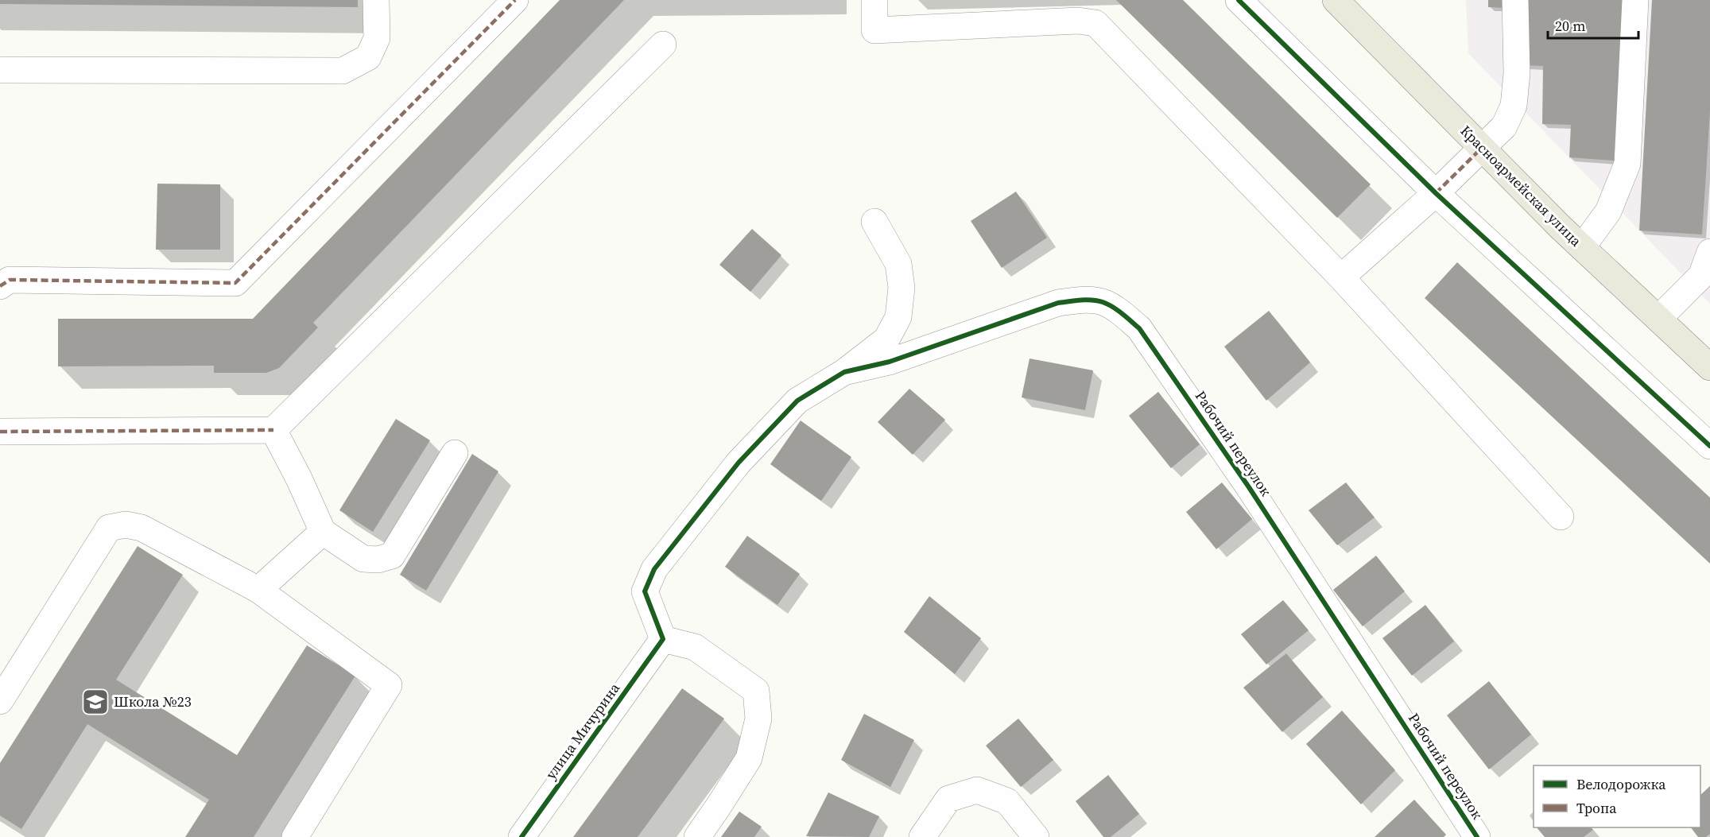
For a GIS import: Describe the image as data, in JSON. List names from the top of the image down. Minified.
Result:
{"streets":{"main road":["Красноармейская улица"],"street":["Рабочий переулок","улица Мичурина"]},"places":{"school or university":["Школа №23"]},"legend":["Велодорожка","Тропа"],"scale_bar":"20 m"}
